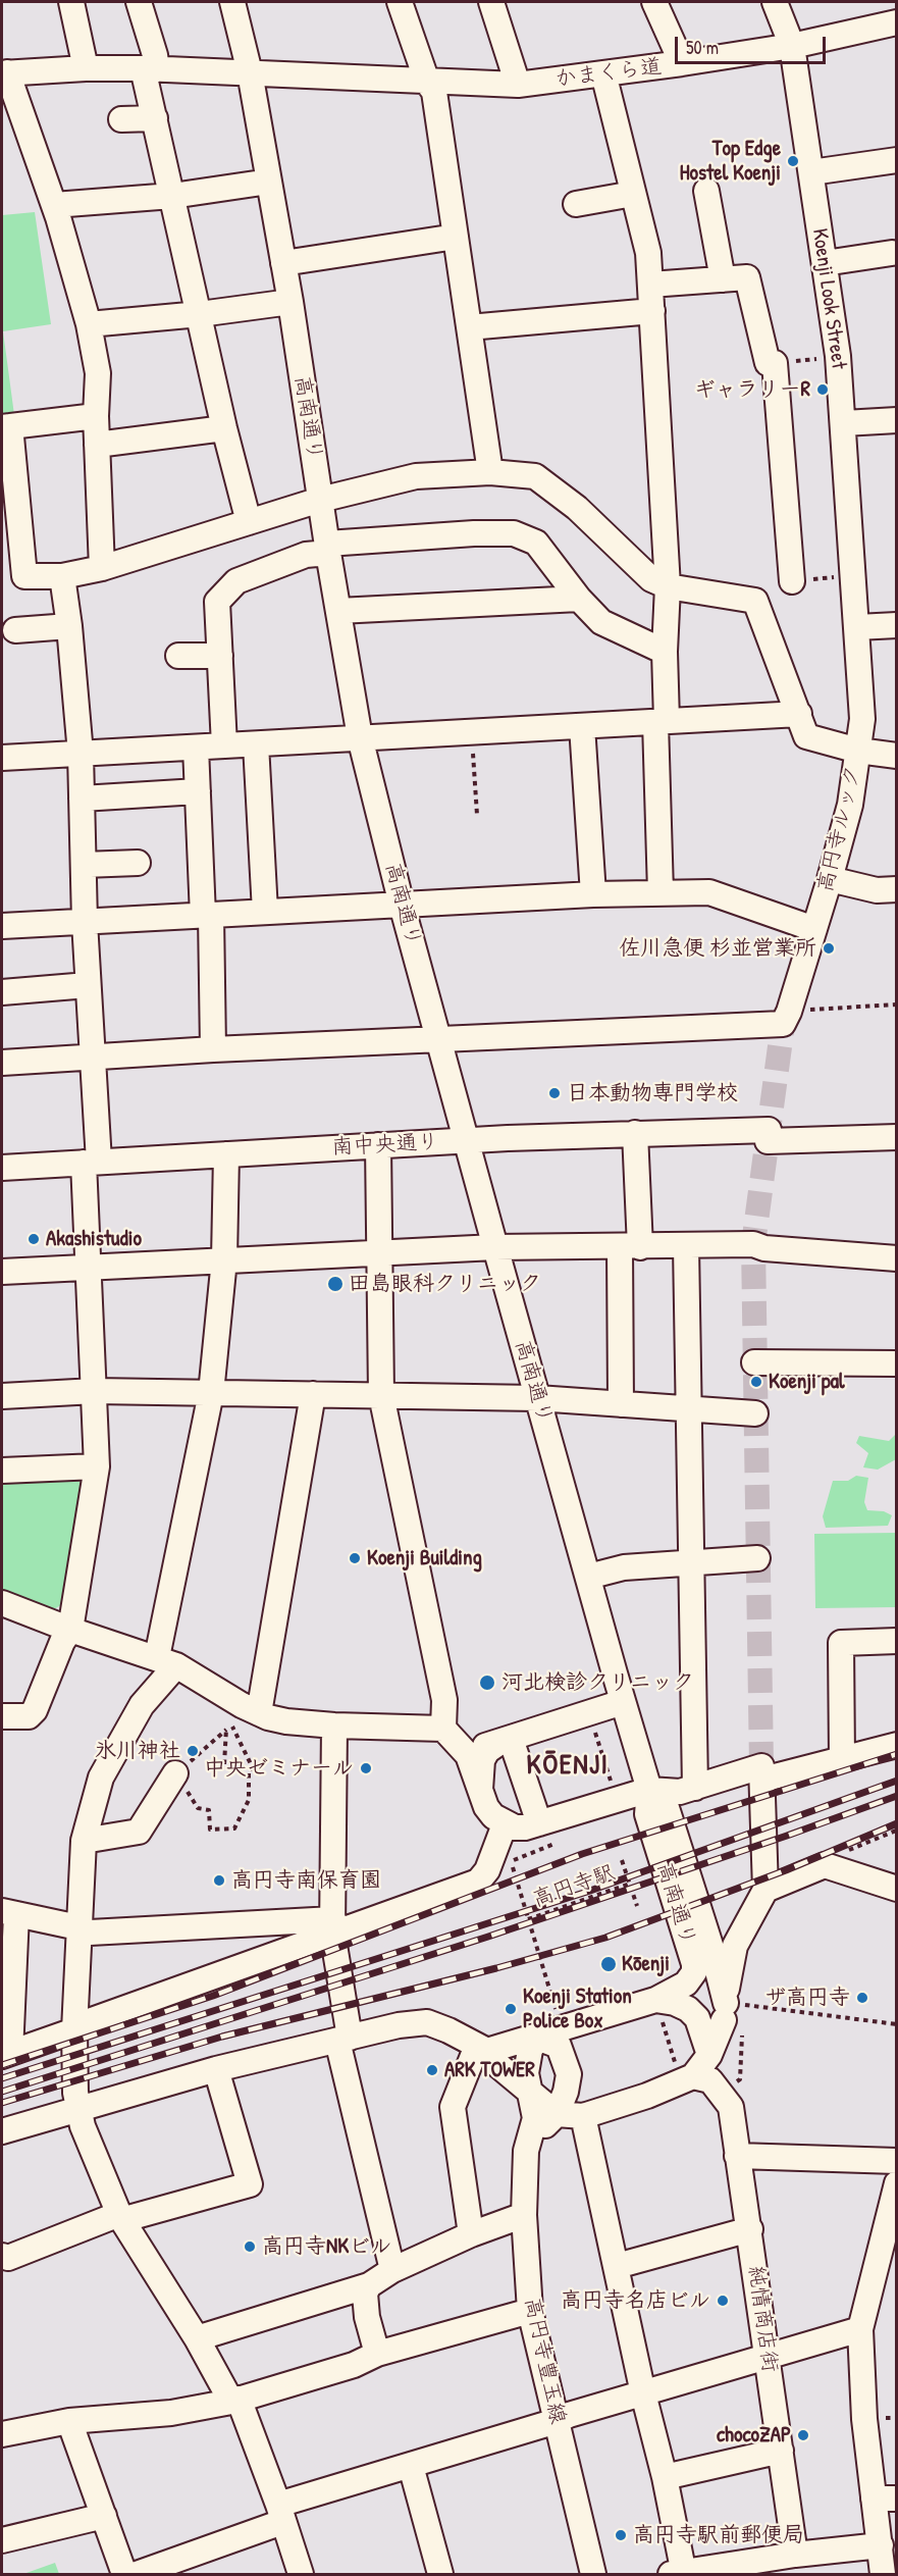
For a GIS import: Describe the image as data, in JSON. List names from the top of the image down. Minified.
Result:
{"streets":{"street":["かまくら道","Koenji Look Street","高南通り","高円寺ルック","南中央通り","純情商店街","高円寺豊玉線"],"path":["高円寺駅"]},"crossings":[["かまくら道","Koenji Look Street"],["かまくら道","高南通り"],["Koenji Look Street","高円寺ルック"],["高南通り","南中央通り"],["高南通り","高円寺豊玉線"]],"districts":["KŌENJI"],"places":["Top Edge Hostel Koenji","ギャラリーR","佐川急便 杉並営業所","日本動物専門学校","Akashistudio","田島眼科クリニック","Koenji pal","Koenji Building","河北検診クリニック","氷川神社","中央ゼミナール","高円寺南保育園","Kōenji","ザ高円寺","Koenji Station Police Box","ARK TOWER","高円寺NKビル","高円寺名店ビル","chocoZAP","高円寺駅前郵便局"],"scale_bar":"50 m"}
